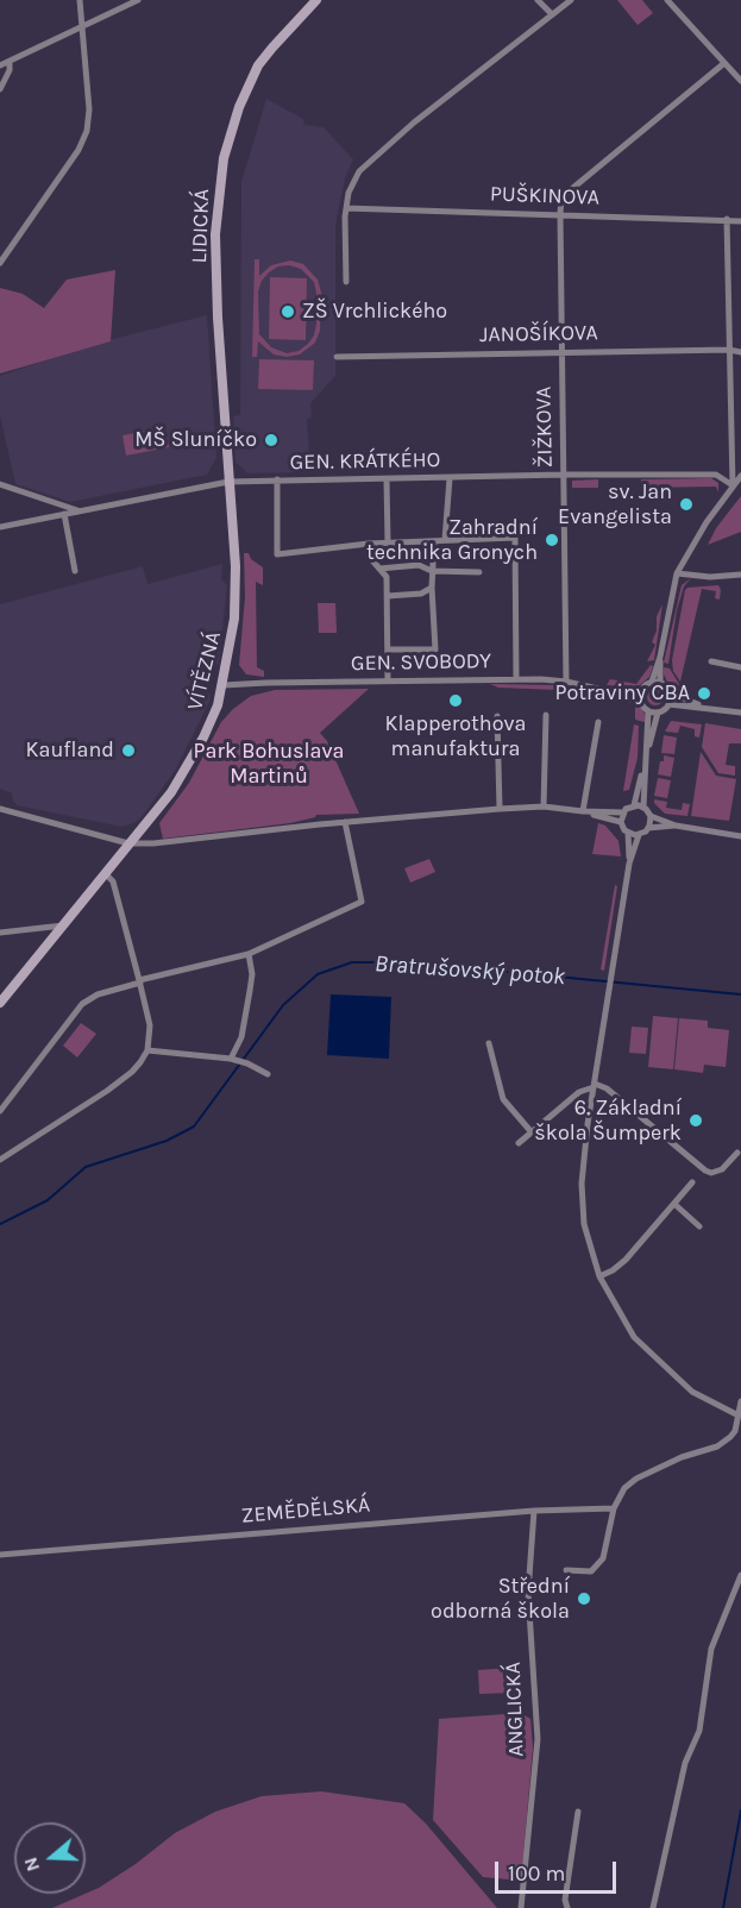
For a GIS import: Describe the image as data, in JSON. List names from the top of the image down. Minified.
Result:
{"streets":{"main road":["LIDICKÁ","VÍTĚZNÁ"],"street":["PUŠKINOVA","JANOŠÍKOVA","ŽIŽKOVA","GEN. KRÁTKÉHO","GEN. SVOBODY","ZEMĚDĚLSKÁ","ANGLICKÁ"]},"crossings":[["PUŠKINOVA","ŽIŽKOVA"],["LIDICKÁ","GEN. KRÁTKÉHO"],["LIDICKÁ","VÍTĚZNÁ"],["JANOŠÍKOVA","ŽIŽKOVA"],["ŽIŽKOVA","GEN. KRÁTKÉHO"],["ŽIŽKOVA","GEN. SVOBODY"],["GEN. KRÁTKÉHO","VÍTĚZNÁ"],["GEN. SVOBODY","VÍTĚZNÁ"],["ZEMĚDĚLSKÁ","ANGLICKÁ"]],"water":["Bratrušovský potok"],"parks":["Park Bohuslava Martinů"],"places":["ZŠ Vrchlického","MŠ Sluníčko","sv. Jan Evangelista","Zahradní technika Gronych","Potraviny CBA","Klapperothova manufaktura","Kaufland","6. Základní škola Šumperk","Střední odborná škola"],"scale_bar":"100 m","north":"left"}
